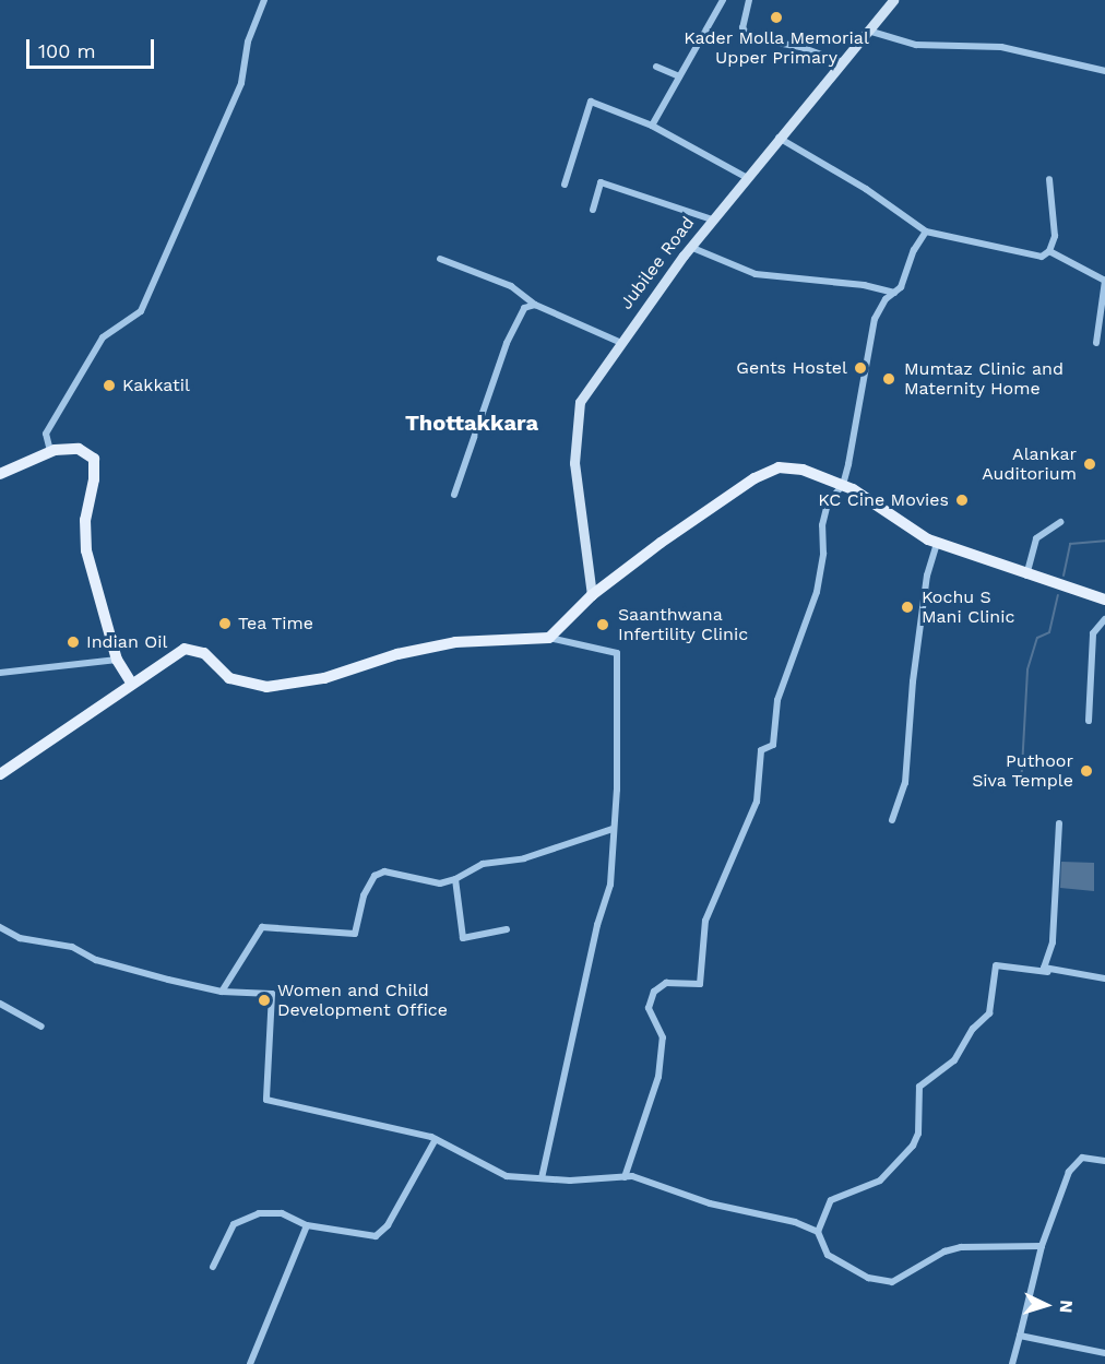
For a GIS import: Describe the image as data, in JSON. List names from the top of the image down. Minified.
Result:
{"streets":{"main road":["Jubilee Road"]},"districts":["Thottakkara"],"places":["Kader Molla Memorial Upper Primary","Gents Hostel","Mumtaz Clinic and Maternity Home","Kakkatil","Alankar Auditorium","KC Cine Movies","Kochu S Mani Clinic","Tea Time","Saanthwana Infertility Clinic","Indian Oil","Puthoor Siva Temple","Women and Child Development Office"],"scale_bar":"100 m","north":"right"}
